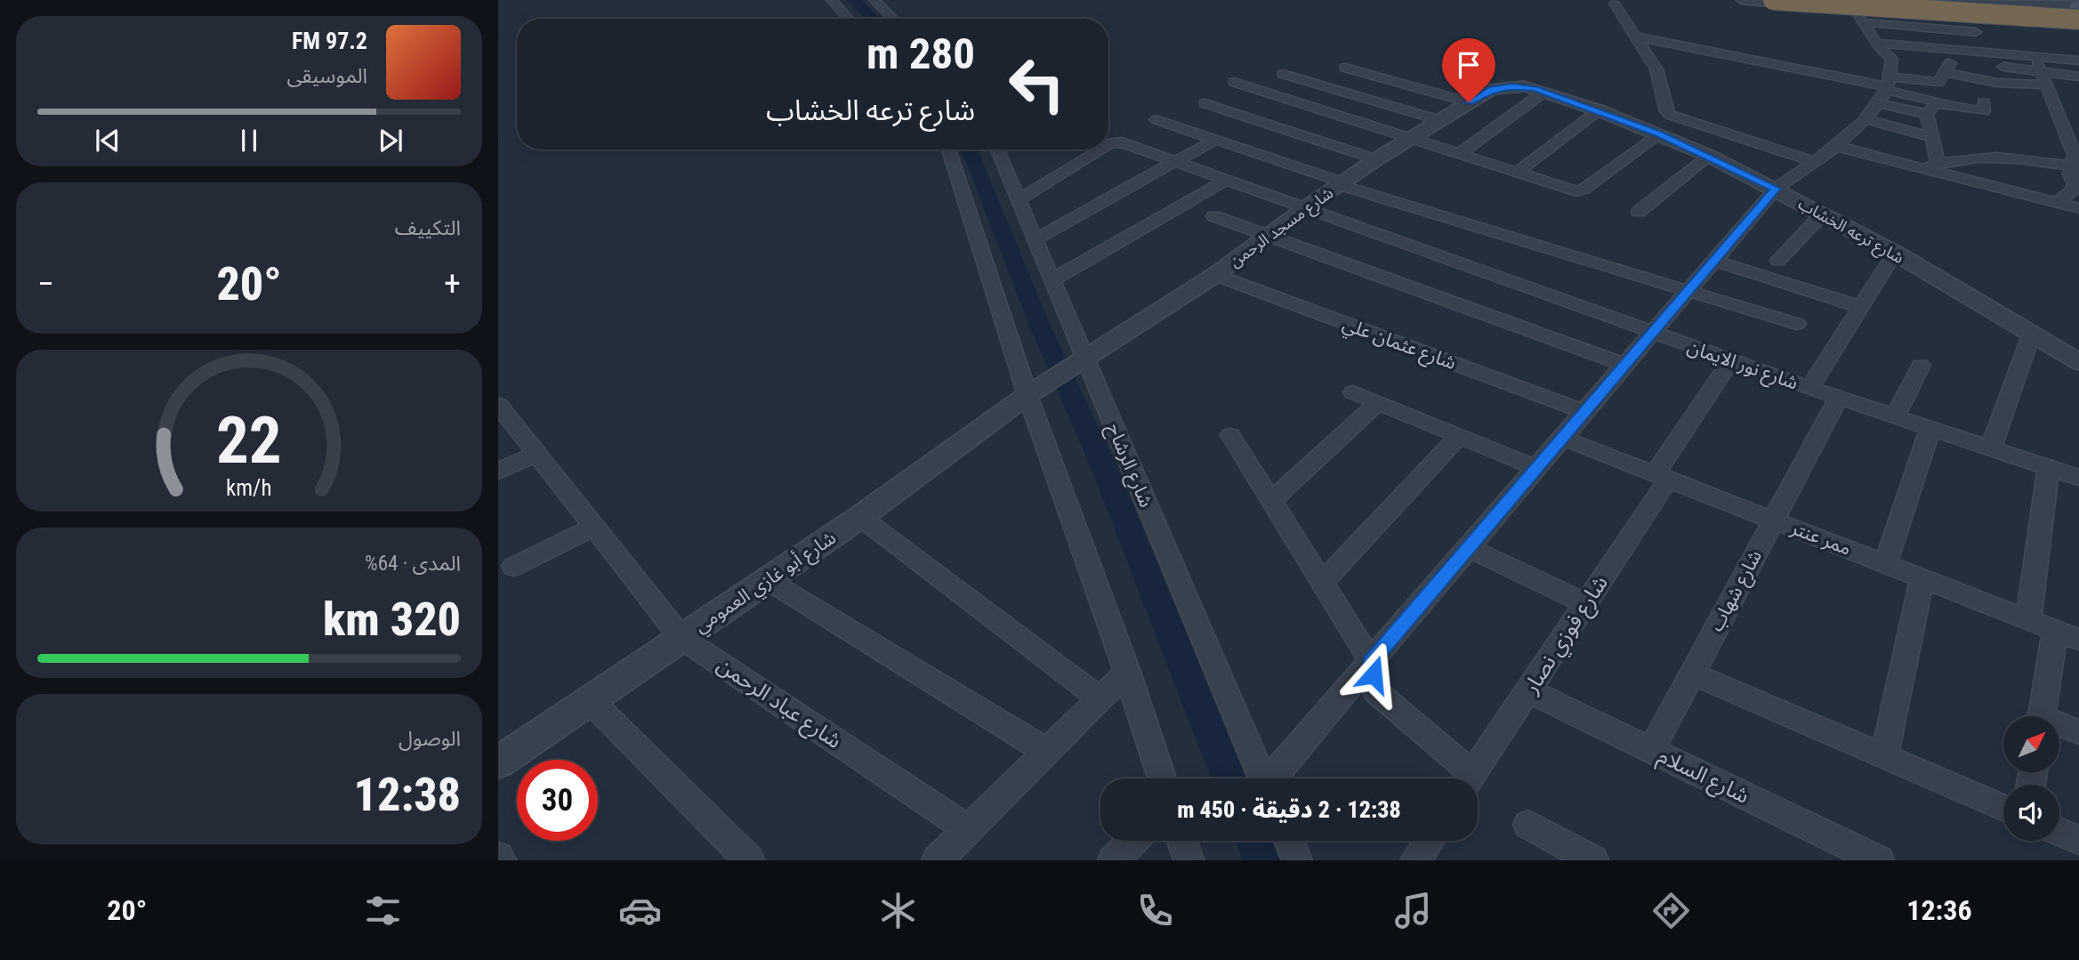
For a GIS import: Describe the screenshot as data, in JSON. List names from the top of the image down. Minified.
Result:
{"streets":{"street":["شارع مسجد الرحمن","شارع ترعه الخشاب","شارع عثمان علي","شارع نور الايمان","شارع الرشاح","ممر عنتر","شارع أبو غازي العمومي","شارع شهاب","شارع فوزي نصار","شارع عباد الرحمن","شارع السلام"]},"crossings":[["شارع مسجد الرحمن","شارع ترعه الخشاب"],["شارع مسجد الرحمن","شارع عثمان علي"],["شارع مسجد الرحمن","شارع نور الايمان"],["شارع مسجد الرحمن","شارع الرشاح"],["شارع مسجد الرحمن","شارع أبو غازي العمومي"],["شارع نور الايمان","شارع شهاب"],["ممر عنتر","شارع شهاب"],["ممر عنتر","شارع فوزي نصار"],["شارع أبو غازي العمومي","شارع عباد الرحمن"],["شارع شهاب","شارع السلام"],["شارع فوزي نصار","شارع السلام"]],"north":"top right","page":{"turn":["280 m","شارع ترعه الخشاب"],"song":["97.2 FM","الموسيقى"],"tile":["التكييف",["المدى · 64%","320 km"],["الوصول","12:38"]],"heat":["−","20°","+"],"limit":"30","trip":"12:38 · 2 دقيقة · 450 m","tabs":["12:36","20°"],"gauge":["22","km/h"]}}
